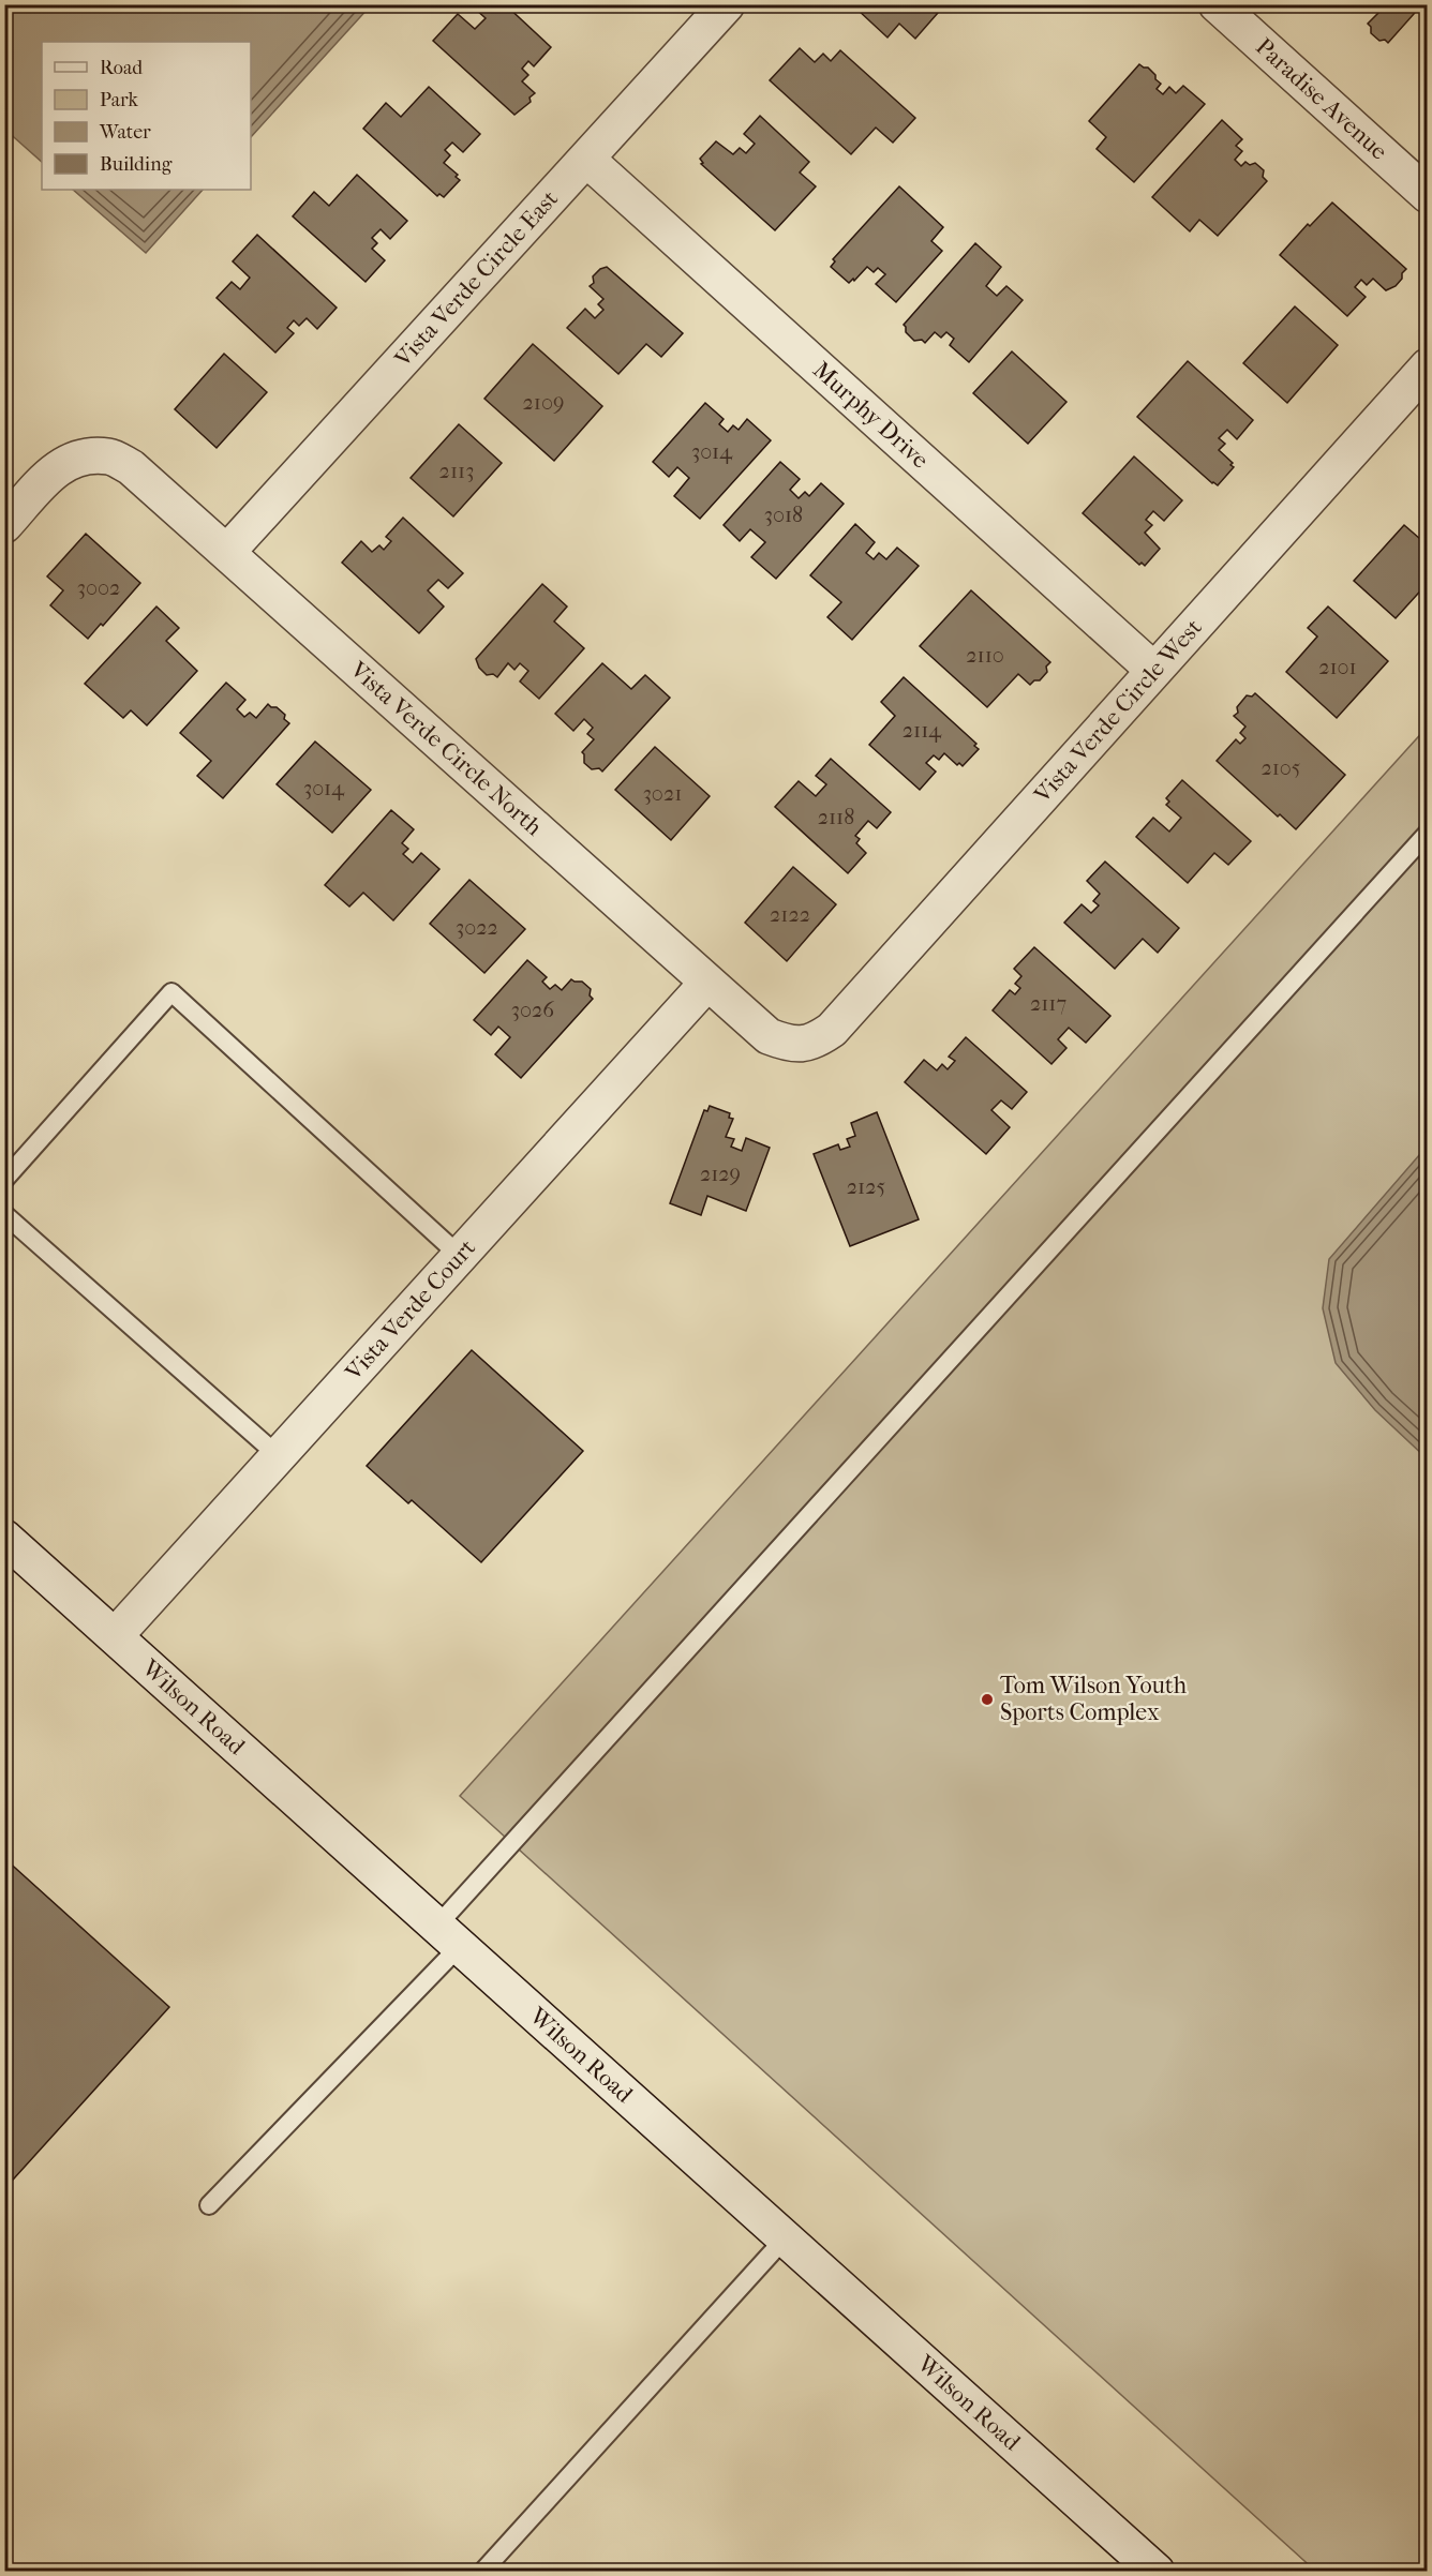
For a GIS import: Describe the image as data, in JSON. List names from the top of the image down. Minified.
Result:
{"streets":{"street":["Paradise Avenue","Vista Verde Circle East","Murphy Drive","Vista Verde Circle West","Vista Verde Circle North","Vista Verde Court","Wilson Road"]},"crossings":[["Vista Verde Circle East","Murphy Drive"],["Vista Verde Circle East","Vista Verde Circle North"],["Murphy Drive","Vista Verde Circle West"],["Vista Verde Circle West","Vista Verde Circle North"],["Vista Verde Circle North","Vista Verde Court"],["Vista Verde Court","Wilson Road"]],"places":["Tom Wilson Youth Sports Complex"],"house_numbers":["2109","3014","2113","3018","3002","2110","2101","2114","2105","3014","3021","2118","2122","3022","2117","3026","2129","2125"],"legend":["Road","Park","Water","Building"]}
